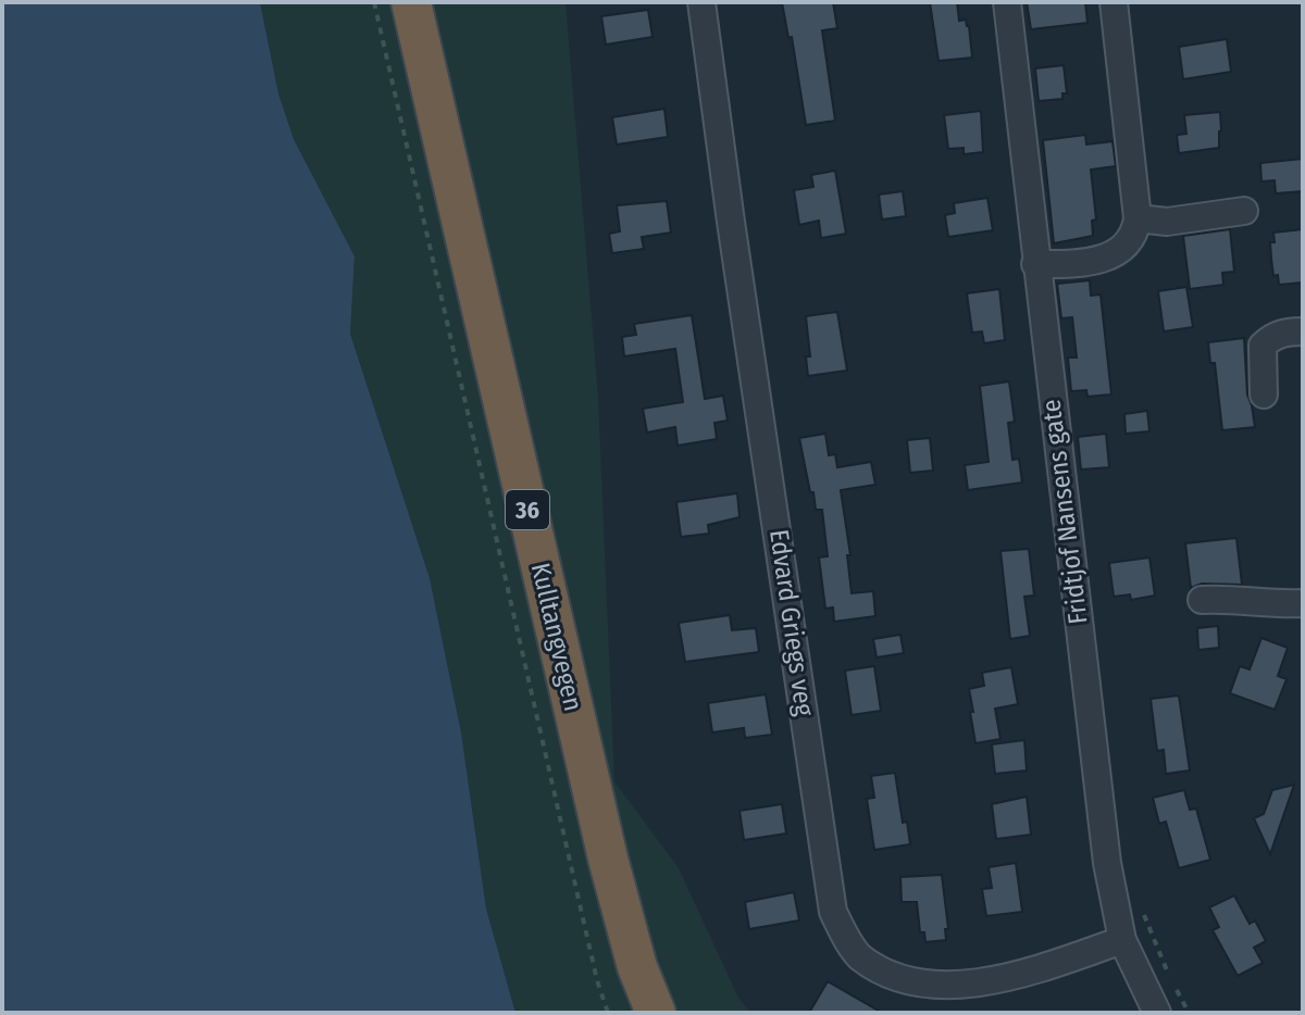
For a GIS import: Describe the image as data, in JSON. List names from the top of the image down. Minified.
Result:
{"streets":{"highway":["36","Kulltangvegen"],"street":["Fridtjof Nansens gate","Edvard Griegs veg"]},"crossings":[["Fridtjof Nansens gate","Edvard Griegs veg"]]}
